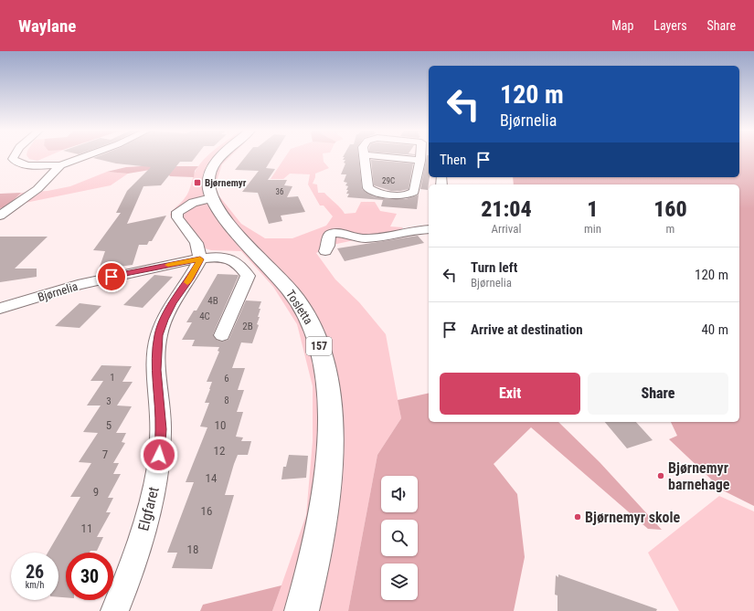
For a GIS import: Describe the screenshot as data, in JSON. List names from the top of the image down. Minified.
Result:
{"streets":{"main road":["Tosletta","157"],"street":["Bjørnelia","Elgfaret"]},"crossings":[["Bjørnelia","Elgfaret"]],"places":{"transit":["Bjørnemyr"],"other":["Bjørnemyr barnehage","Bjørnemyr skole"]},"house_numbers":["29C","36","4B","4C","2B","1","6","8","3","5","10","12","7","14","9","16","11","18"],"page":{"header":"Waylane","nav":["Map","Layers","Share"],"turn":["120 m","Bjørnelia"],"then":"Then","eta":["21:04","Arrival","1","min","160","m"],"list":[{"name":"Turn left","note":"Bjørnelia","value":"120 m"},{"name":"Arrive at destination","value":"40 m"}],"buttons":["Exit","Share"],"speed":"26 km/h","limit":"30"}}
